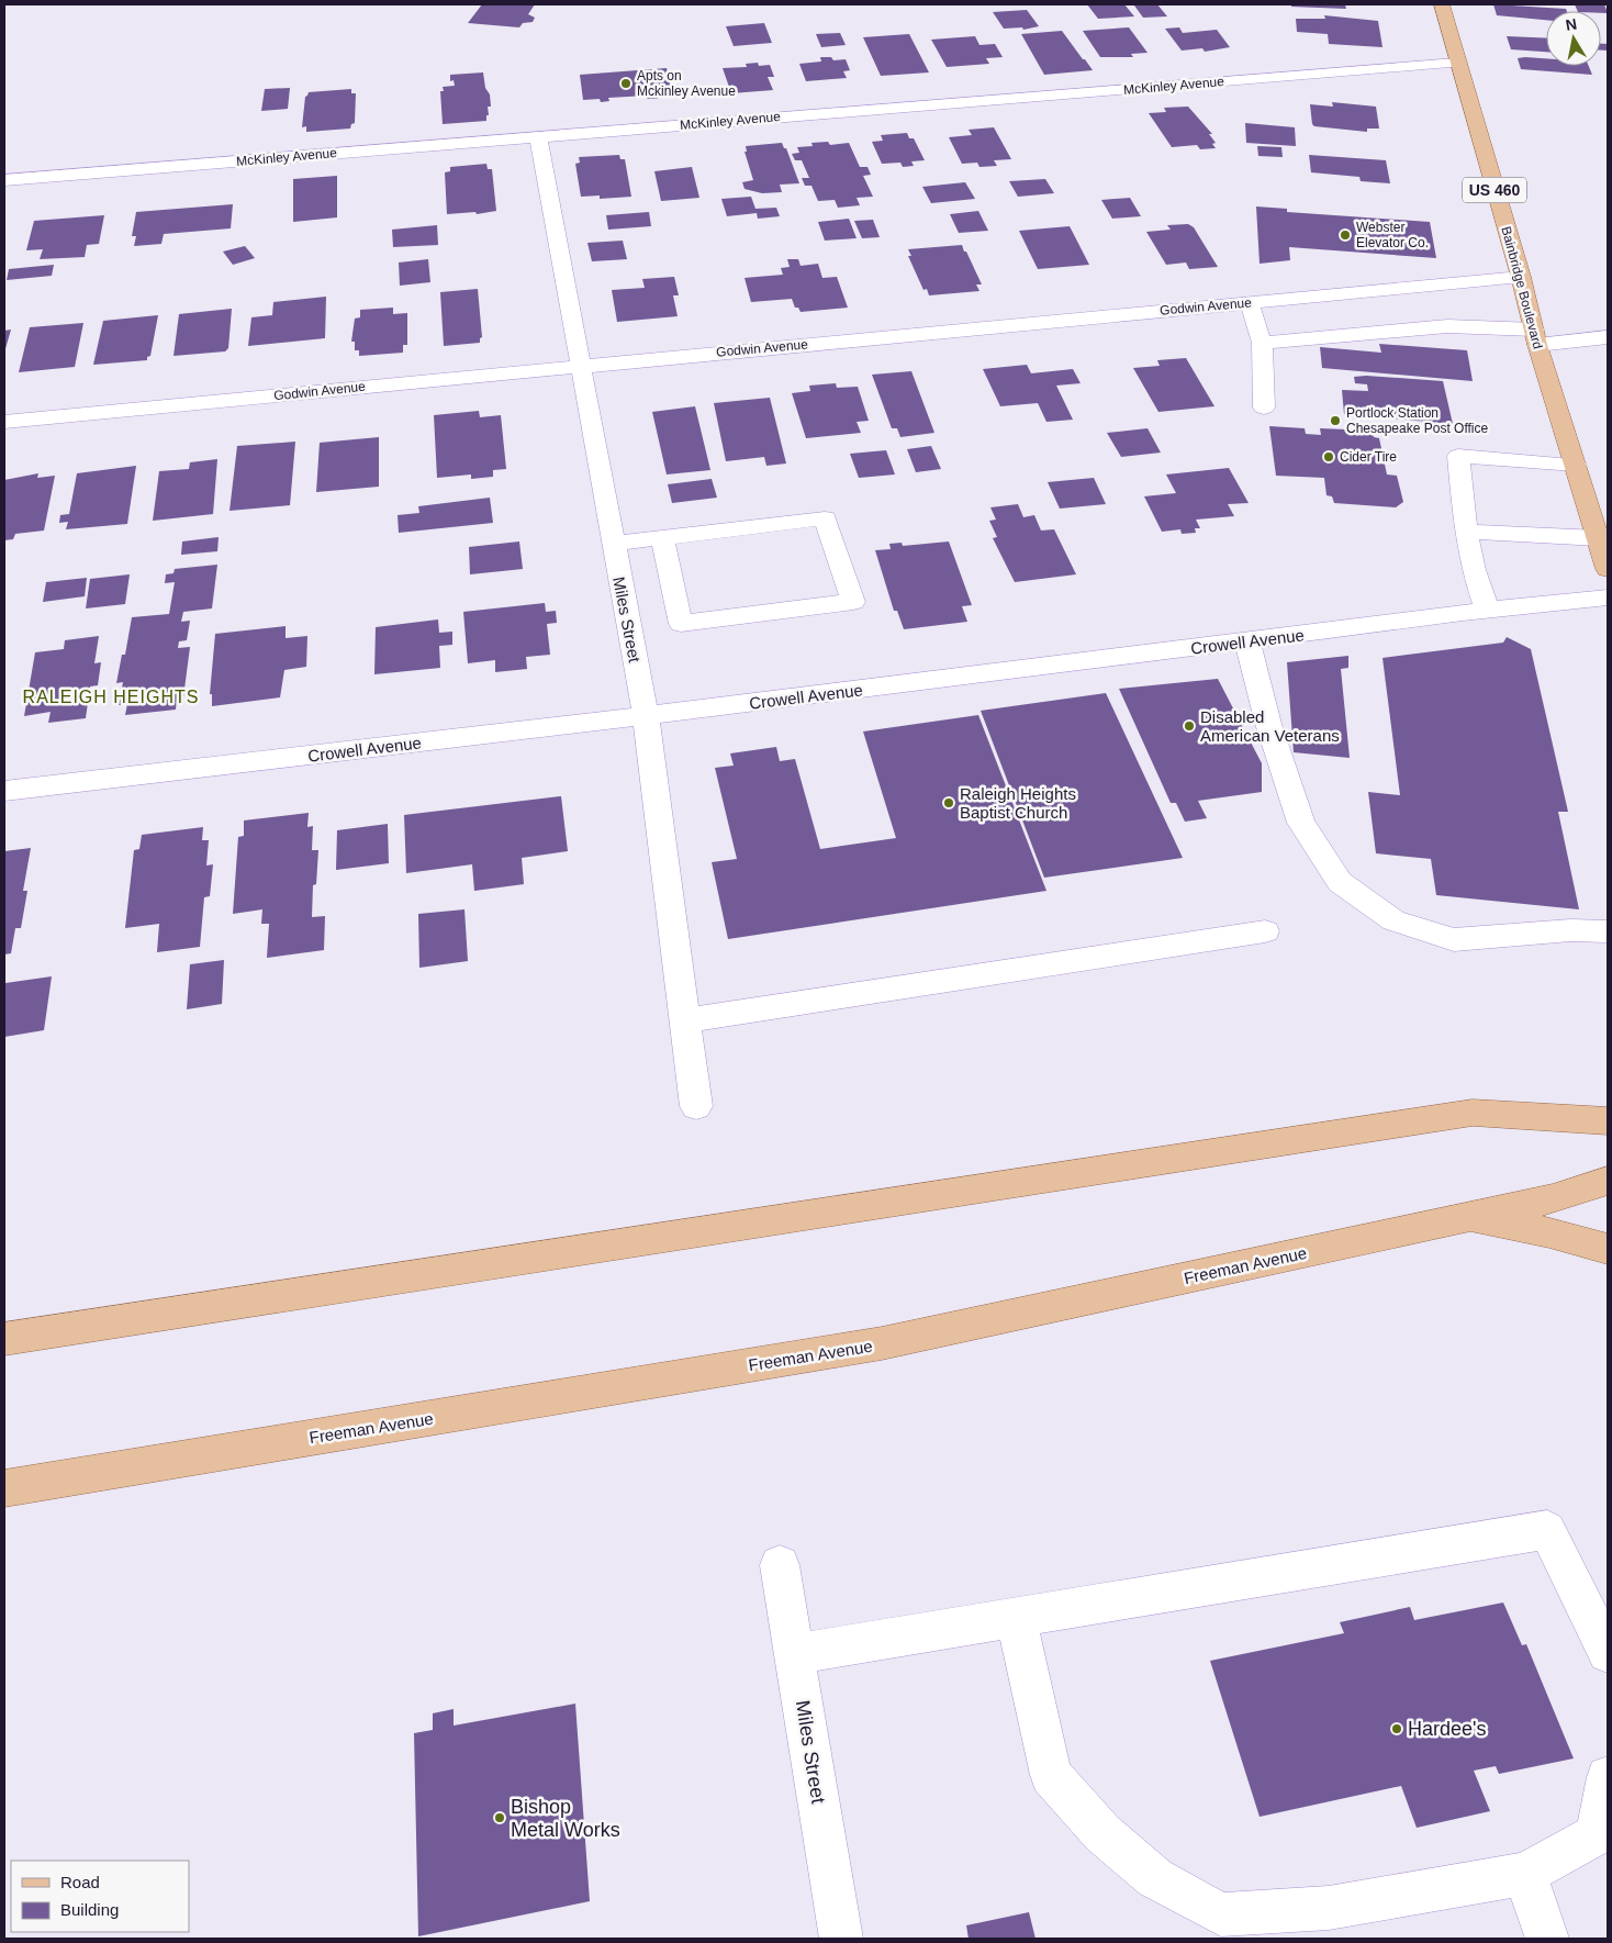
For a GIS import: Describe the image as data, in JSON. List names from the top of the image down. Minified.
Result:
{"streets":{"main road":["US 460","Bainbridge Boulevard","Freeman Avenue"],"street":["McKinley Avenue","Godwin Avenue","Miles Street","Crowell Avenue"]},"crossings":[["McKinley Avenue","Bainbridge Boulevard"],["McKinley Avenue","Miles Street"],["Bainbridge Boulevard","Godwin Avenue"],["Godwin Avenue","Miles Street"],["Miles Street","Crowell Avenue"]],"districts":["RALEIGH HEIGHTS"],"places":["Apts on Mckinley Avenue","Webster Elevator Co.","Portlock Station Chesapeake Post Office","Cider Tire","Disabled American Veterans","Raleigh Heights Baptist Church","Hardee's","Bishop Metal Works"],"legend":["Road","Building"],"north":"top"}
